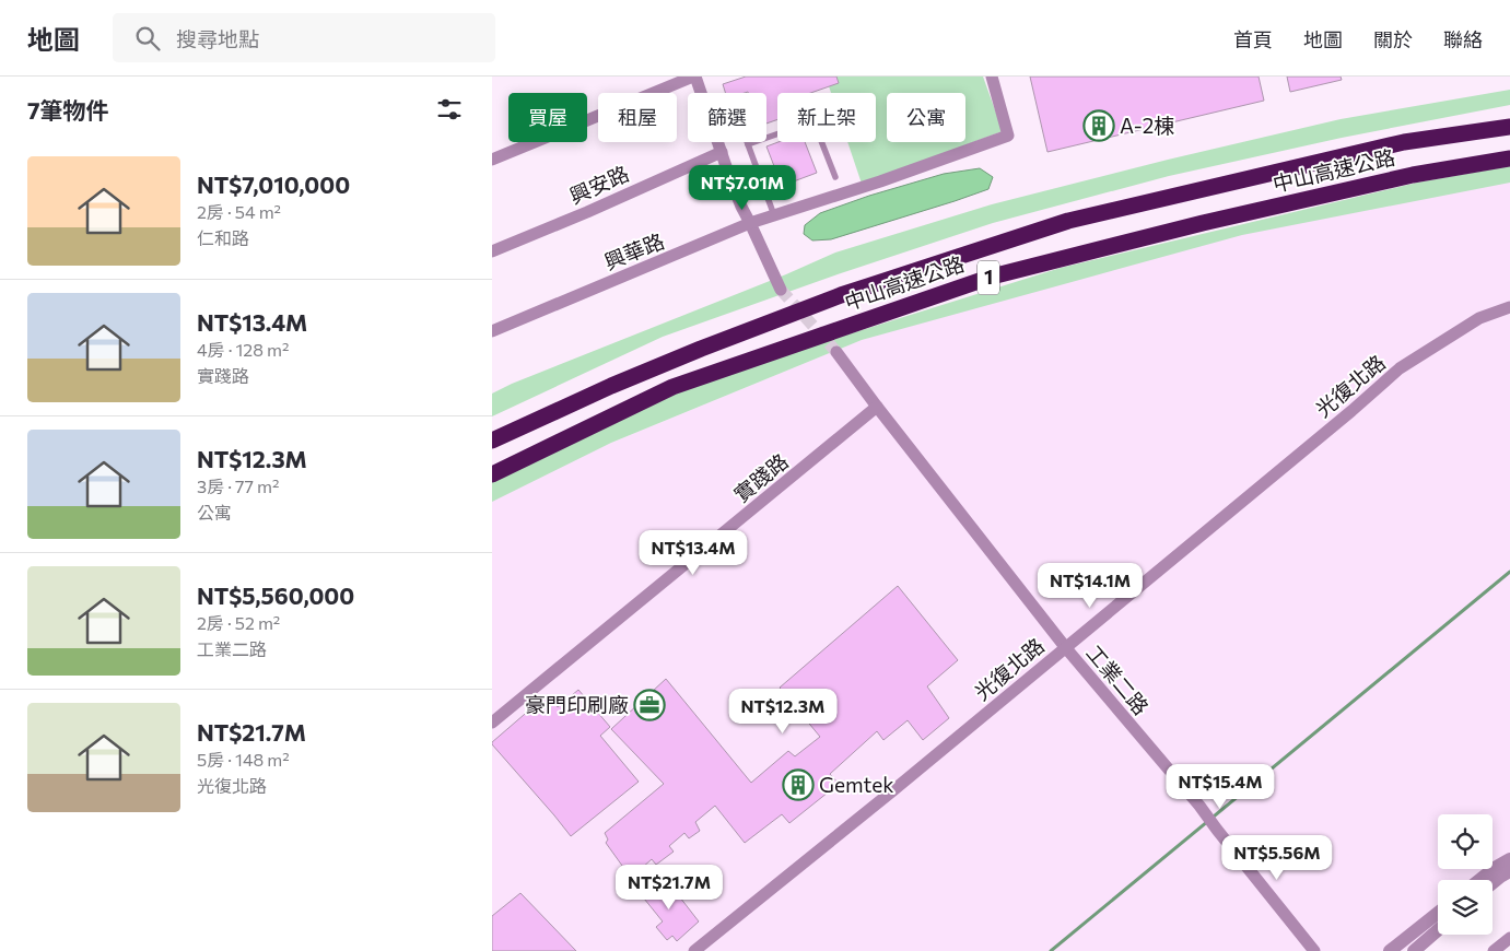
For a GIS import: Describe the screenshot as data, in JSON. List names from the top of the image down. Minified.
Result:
{"streets":{"highway":["中山高速公路","1"],"street":["興安路","興華路","光復北路","實踐路","工業二路"]},"crossings":[["光復北路","工業二路"],["實踐路","工業二路"]],"places":{"building":["A-2棟","Gemtek"],"office":["豪門印刷廠"]},"page":{"header":"地圖","search":"搜尋地點","nav":["首頁","地圖","關於","聯絡"],"heading":"7筆物件","chip":["買屋","租屋","篩選","新上架","公寓"],"list":[{"name":"NT$7,010,000","note":"2房 · 54 m² · 仁和路"},{"name":"NT$13.4M","note":"4房 · 128 m² · 實踐路"},{"name":"NT$12.3M","note":"3房 · 77 m² · 公寓"},{"name":"NT$5,560,000","note":"2房 · 52 m² · 工業二路"},{"name":"NT$21.7M","note":"5房 · 148 m² · 光復北路"}],"price":["NT$7.01M","NT$13.4M","NT$14.1M","NT$12.3M","NT$15.4M","NT$5.56M","NT$21.7M"]}}
